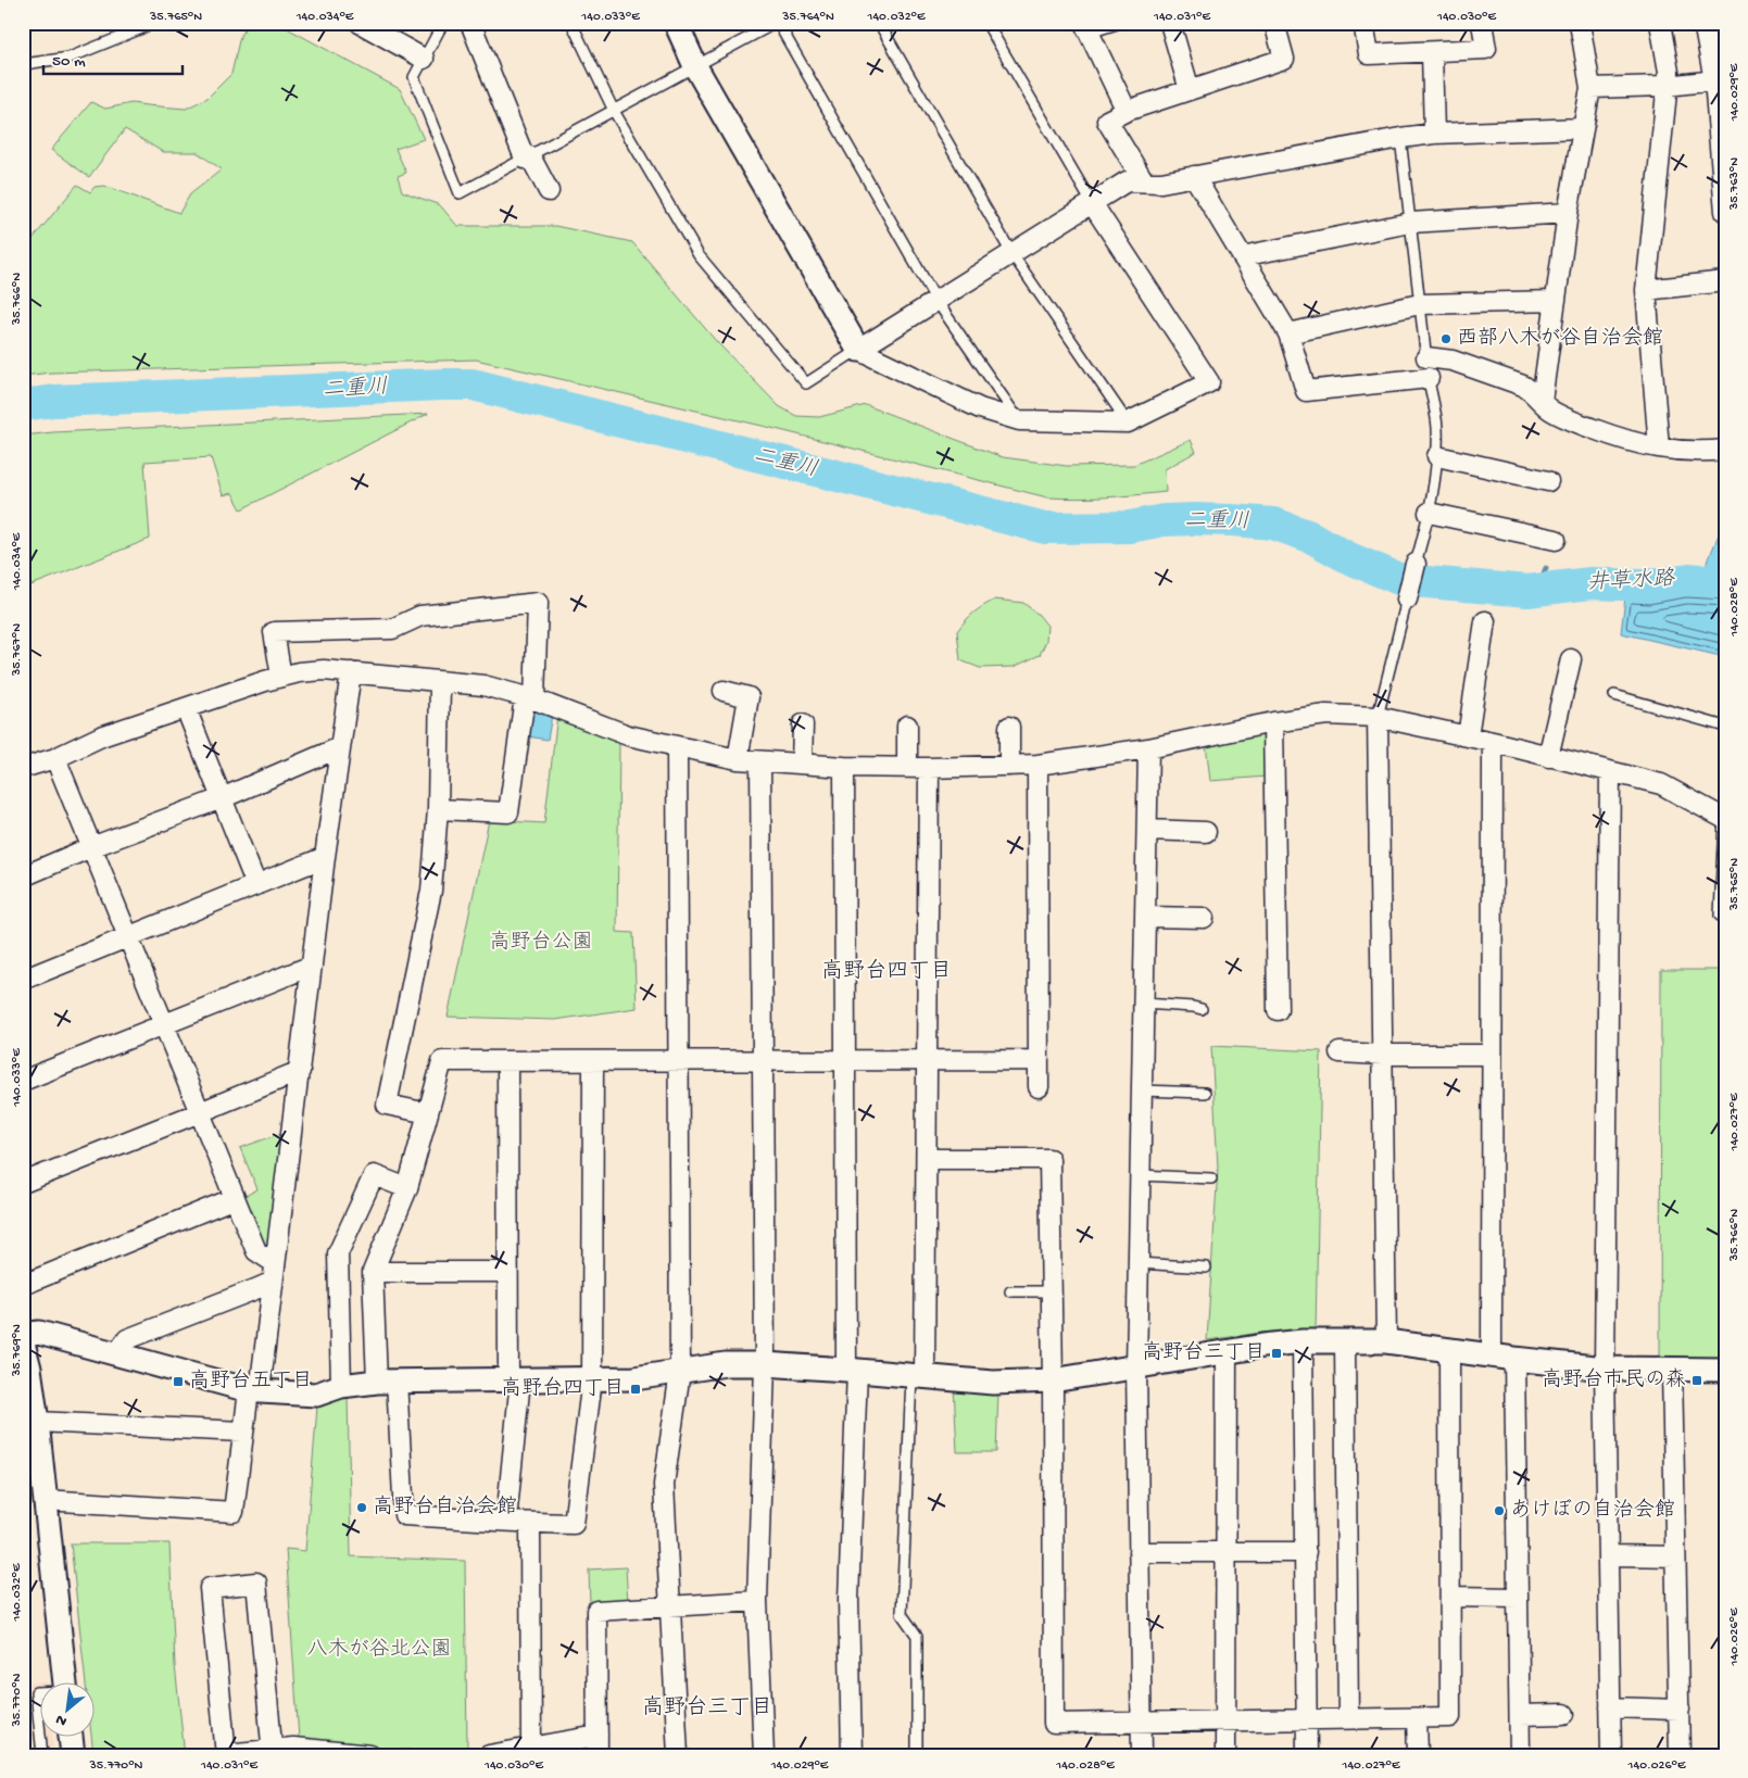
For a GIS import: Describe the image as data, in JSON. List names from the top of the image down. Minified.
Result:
{"districts":["高野台四丁目","高野台三丁目"],"water":["二重川","井草水路"],"parks":["高野台公園","八木が谷北公園"],"places":{"other":["西部八木が谷自治会館","高野台自治会館","あけぼの自治会館"],"transit":["高野台三丁目","高野台市民の森","高野台五丁目","高野台四丁目"]},"scale_bar":"50 m","north":"bottom left","coordinates":["35.765°N","140.034°E","140.033°E","35.764°N","140.032°E","140.031°E","140.030°E","140.029°E","35.763°N","35.766°N","140.028°E","35.767°N","140.027°E","35.769°N","140.026°E","35.770°N"]}
